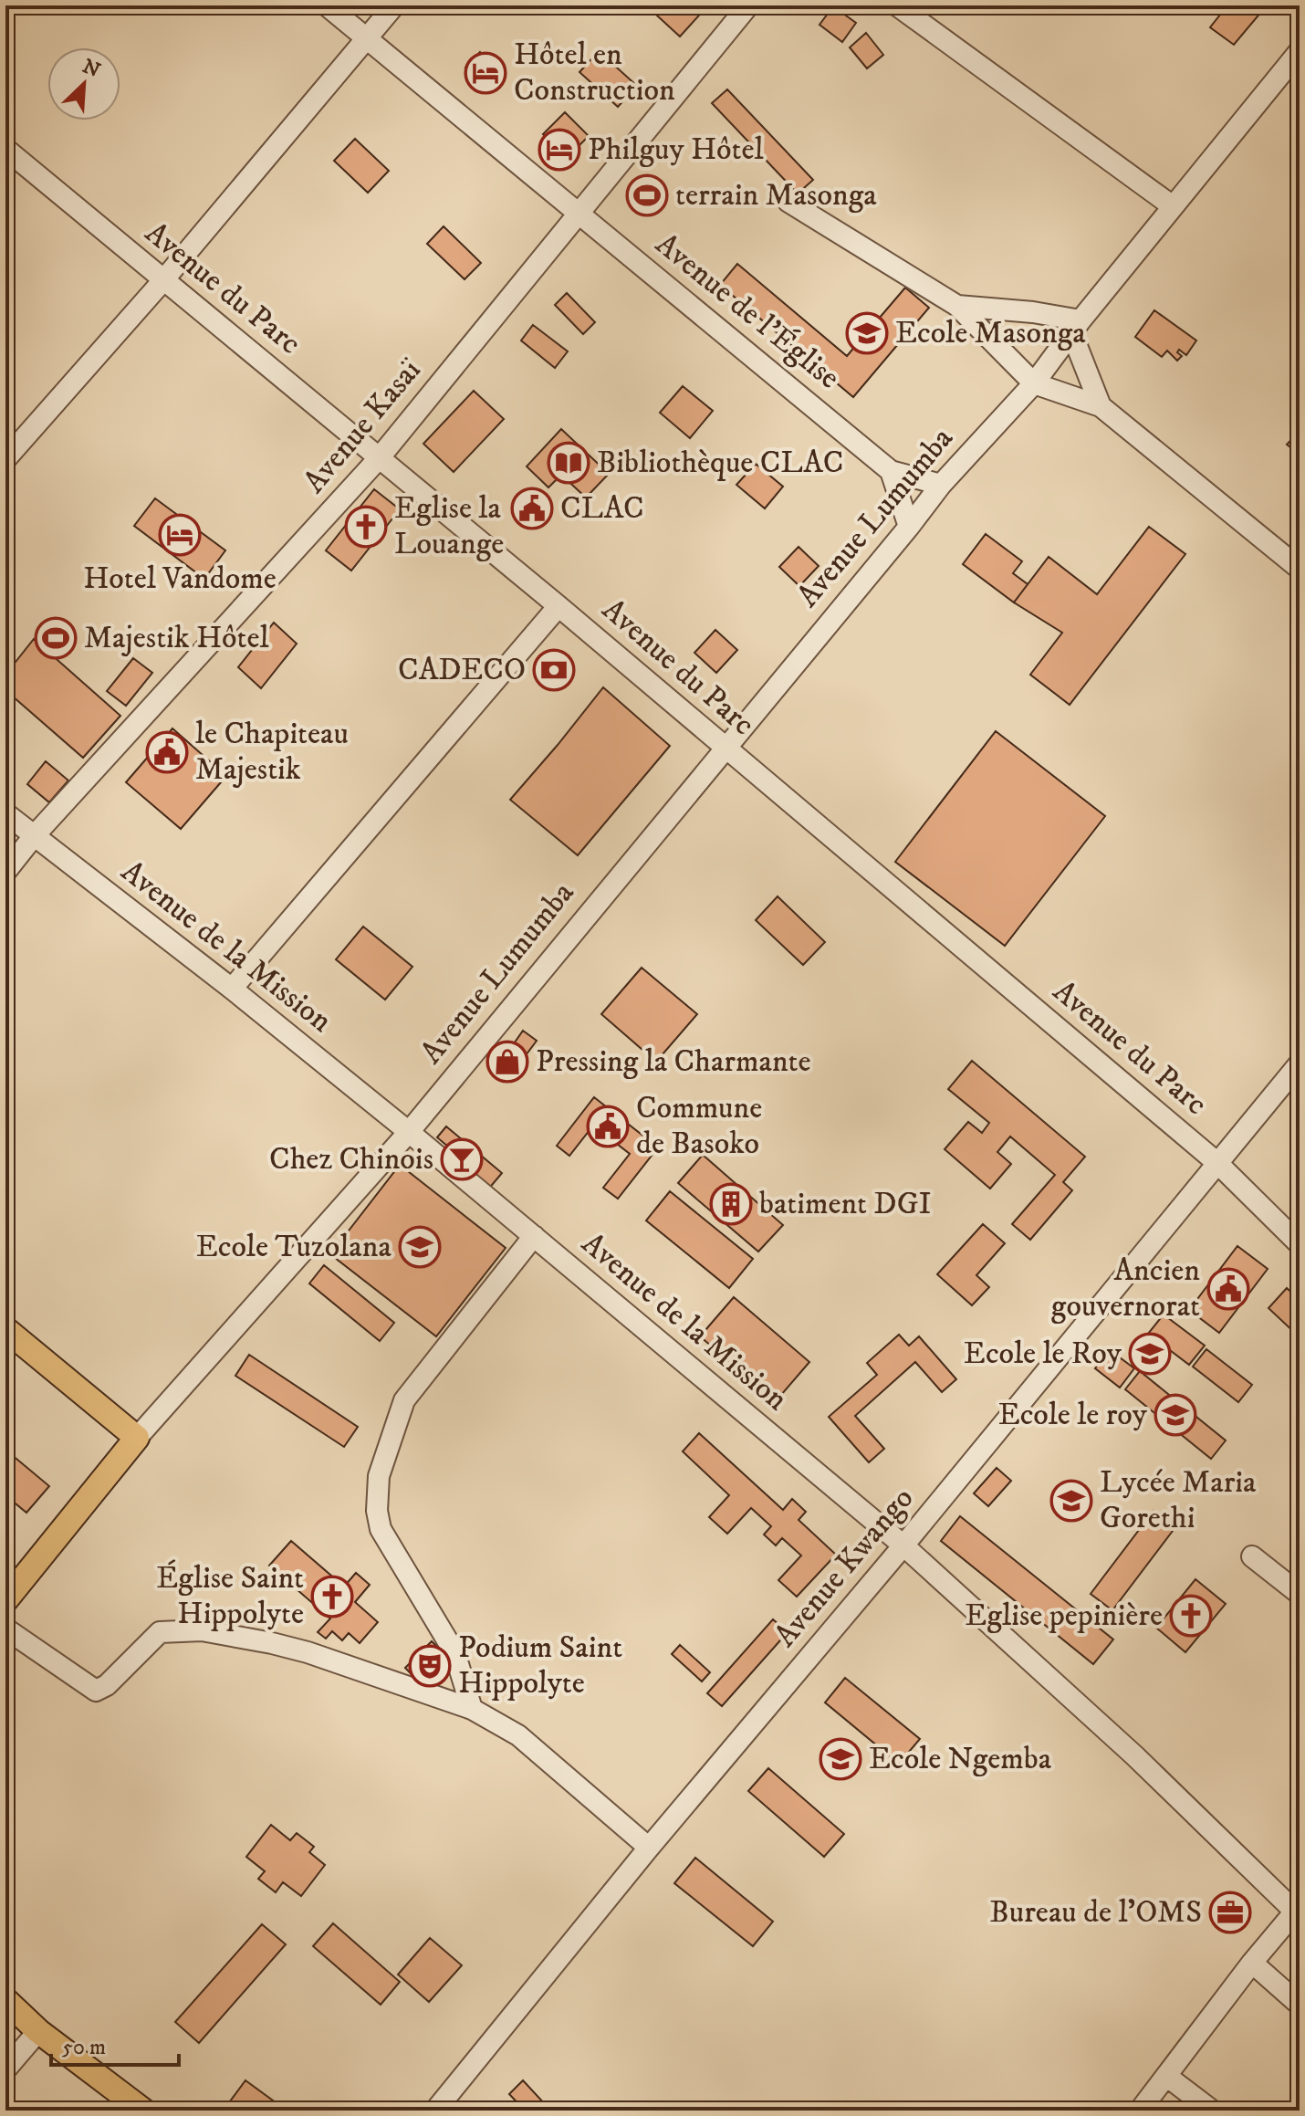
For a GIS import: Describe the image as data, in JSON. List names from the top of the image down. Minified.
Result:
{"streets":{"main road":["Avenue Lumumba"],"street":["Avenue du Parc","Avenue de l'Église","Avenue Kasaï","Avenue de la Mission","Avenue Kwango"]},"crossings":[["Avenue du Parc","Avenue Kasaï"],["Avenue du Parc","Avenue Lumumba"],["Avenue du Parc","Avenue Kwango"],["Avenue de l'Église","Avenue Kasaï"],["Avenue Kasaï","Avenue de la Mission"],["Avenue Lumumba","Avenue de la Mission"],["Avenue de la Mission","Avenue Kwango"]],"places":{"hotel":["Hôtel en Construction","Philguy Hôtel","Hotel Vandome"],"sports":["terrain Masonga","Majestik Hôtel"],"school or university":["Ecole Masonga","Ecole Tuzolana","Ecole le Roy","Ecole le roy","Lycée Maria Gorethi","Ecole Ngemba"],"library":["Bibliothèque CLAC"],"public building":["CLAC","le Chapiteau Majestik","Commune de Basoko","Ancien gouvernorat"],"church":["Eglise la Louange","Église Saint Hippolyte","Eglise pepinière"],"bank":["CADECO"],"shop":["Pressing la Charmante"],"bar":["Chez Chinois"],"building":["batiment DGI"],"theatre":["Podium Saint Hippolyte"],"office":["Bureau de l'OMS"]},"scale_bar":"50 m","north":"top right"}
